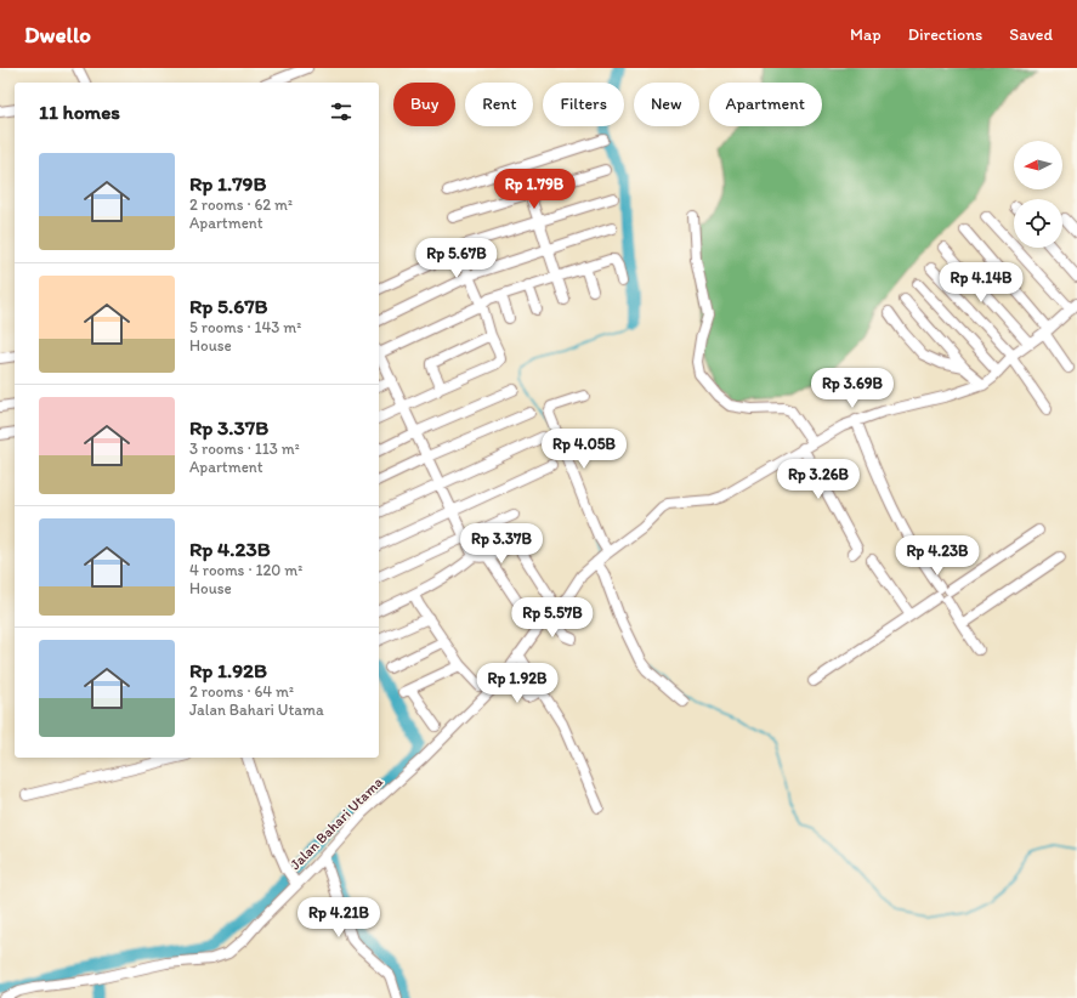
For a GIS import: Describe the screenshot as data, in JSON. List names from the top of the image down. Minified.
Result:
{"streets":{"street":["Jalan Bahari Utama"]},"north":"left","page":{"header":"Dwello","nav":["Map","Directions","Saved"],"chip":["Buy","Rent","Filters","New","Apartment"],"heading":"11 homes","list":[{"name":"Rp 1.79B","note":"2 rooms · 62 m² · Apartment"},{"name":"Rp 5.67B","note":"5 rooms · 143 m² · House"},{"name":"Rp 3.37B","note":"3 rooms · 113 m² · Apartment"},{"name":"Rp 4.23B","note":"4 rooms · 120 m² · House"},{"name":"Rp 1.92B","note":"2 rooms · 64 m² · Jalan Bahari Utama"}],"price":["Rp 1.79B","Rp 5.67B","Rp 4.14B","Rp 3.69B","Rp 4.05B","Rp 3.26B","Rp 3.37B","Rp 4.23B","Rp 5.57B","Rp 1.92B","Rp 4.21B"]}}
